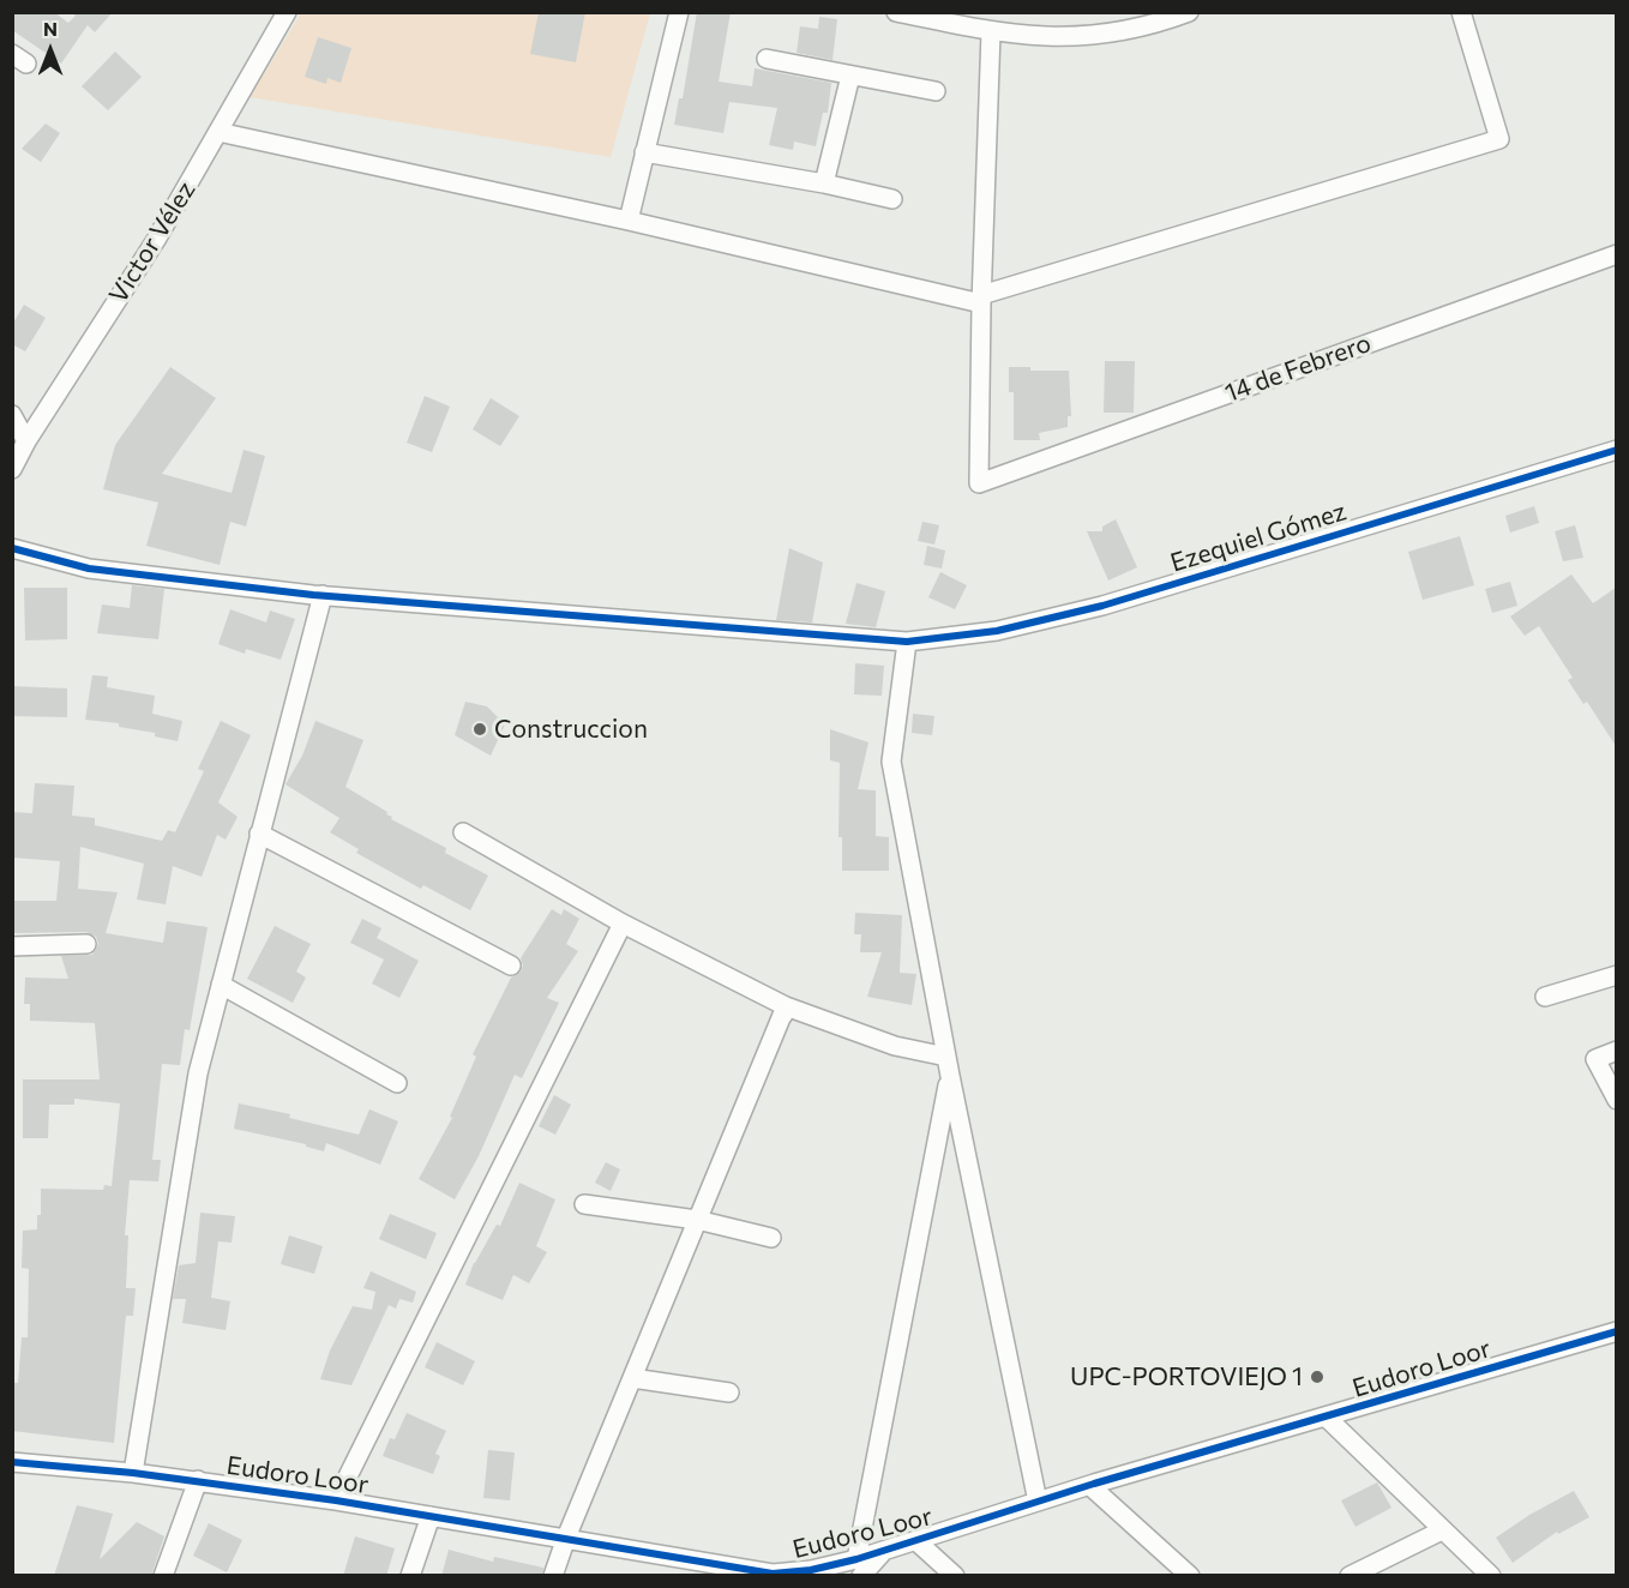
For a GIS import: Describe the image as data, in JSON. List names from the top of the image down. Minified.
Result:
{"streets":{"street":["Victor Vélez","14 de Febrero","Ezequiel Gómez","Eudoro Loor"]},"places":["Construccion","UPC-PORTOVIEJO 1"],"north":"top"}
